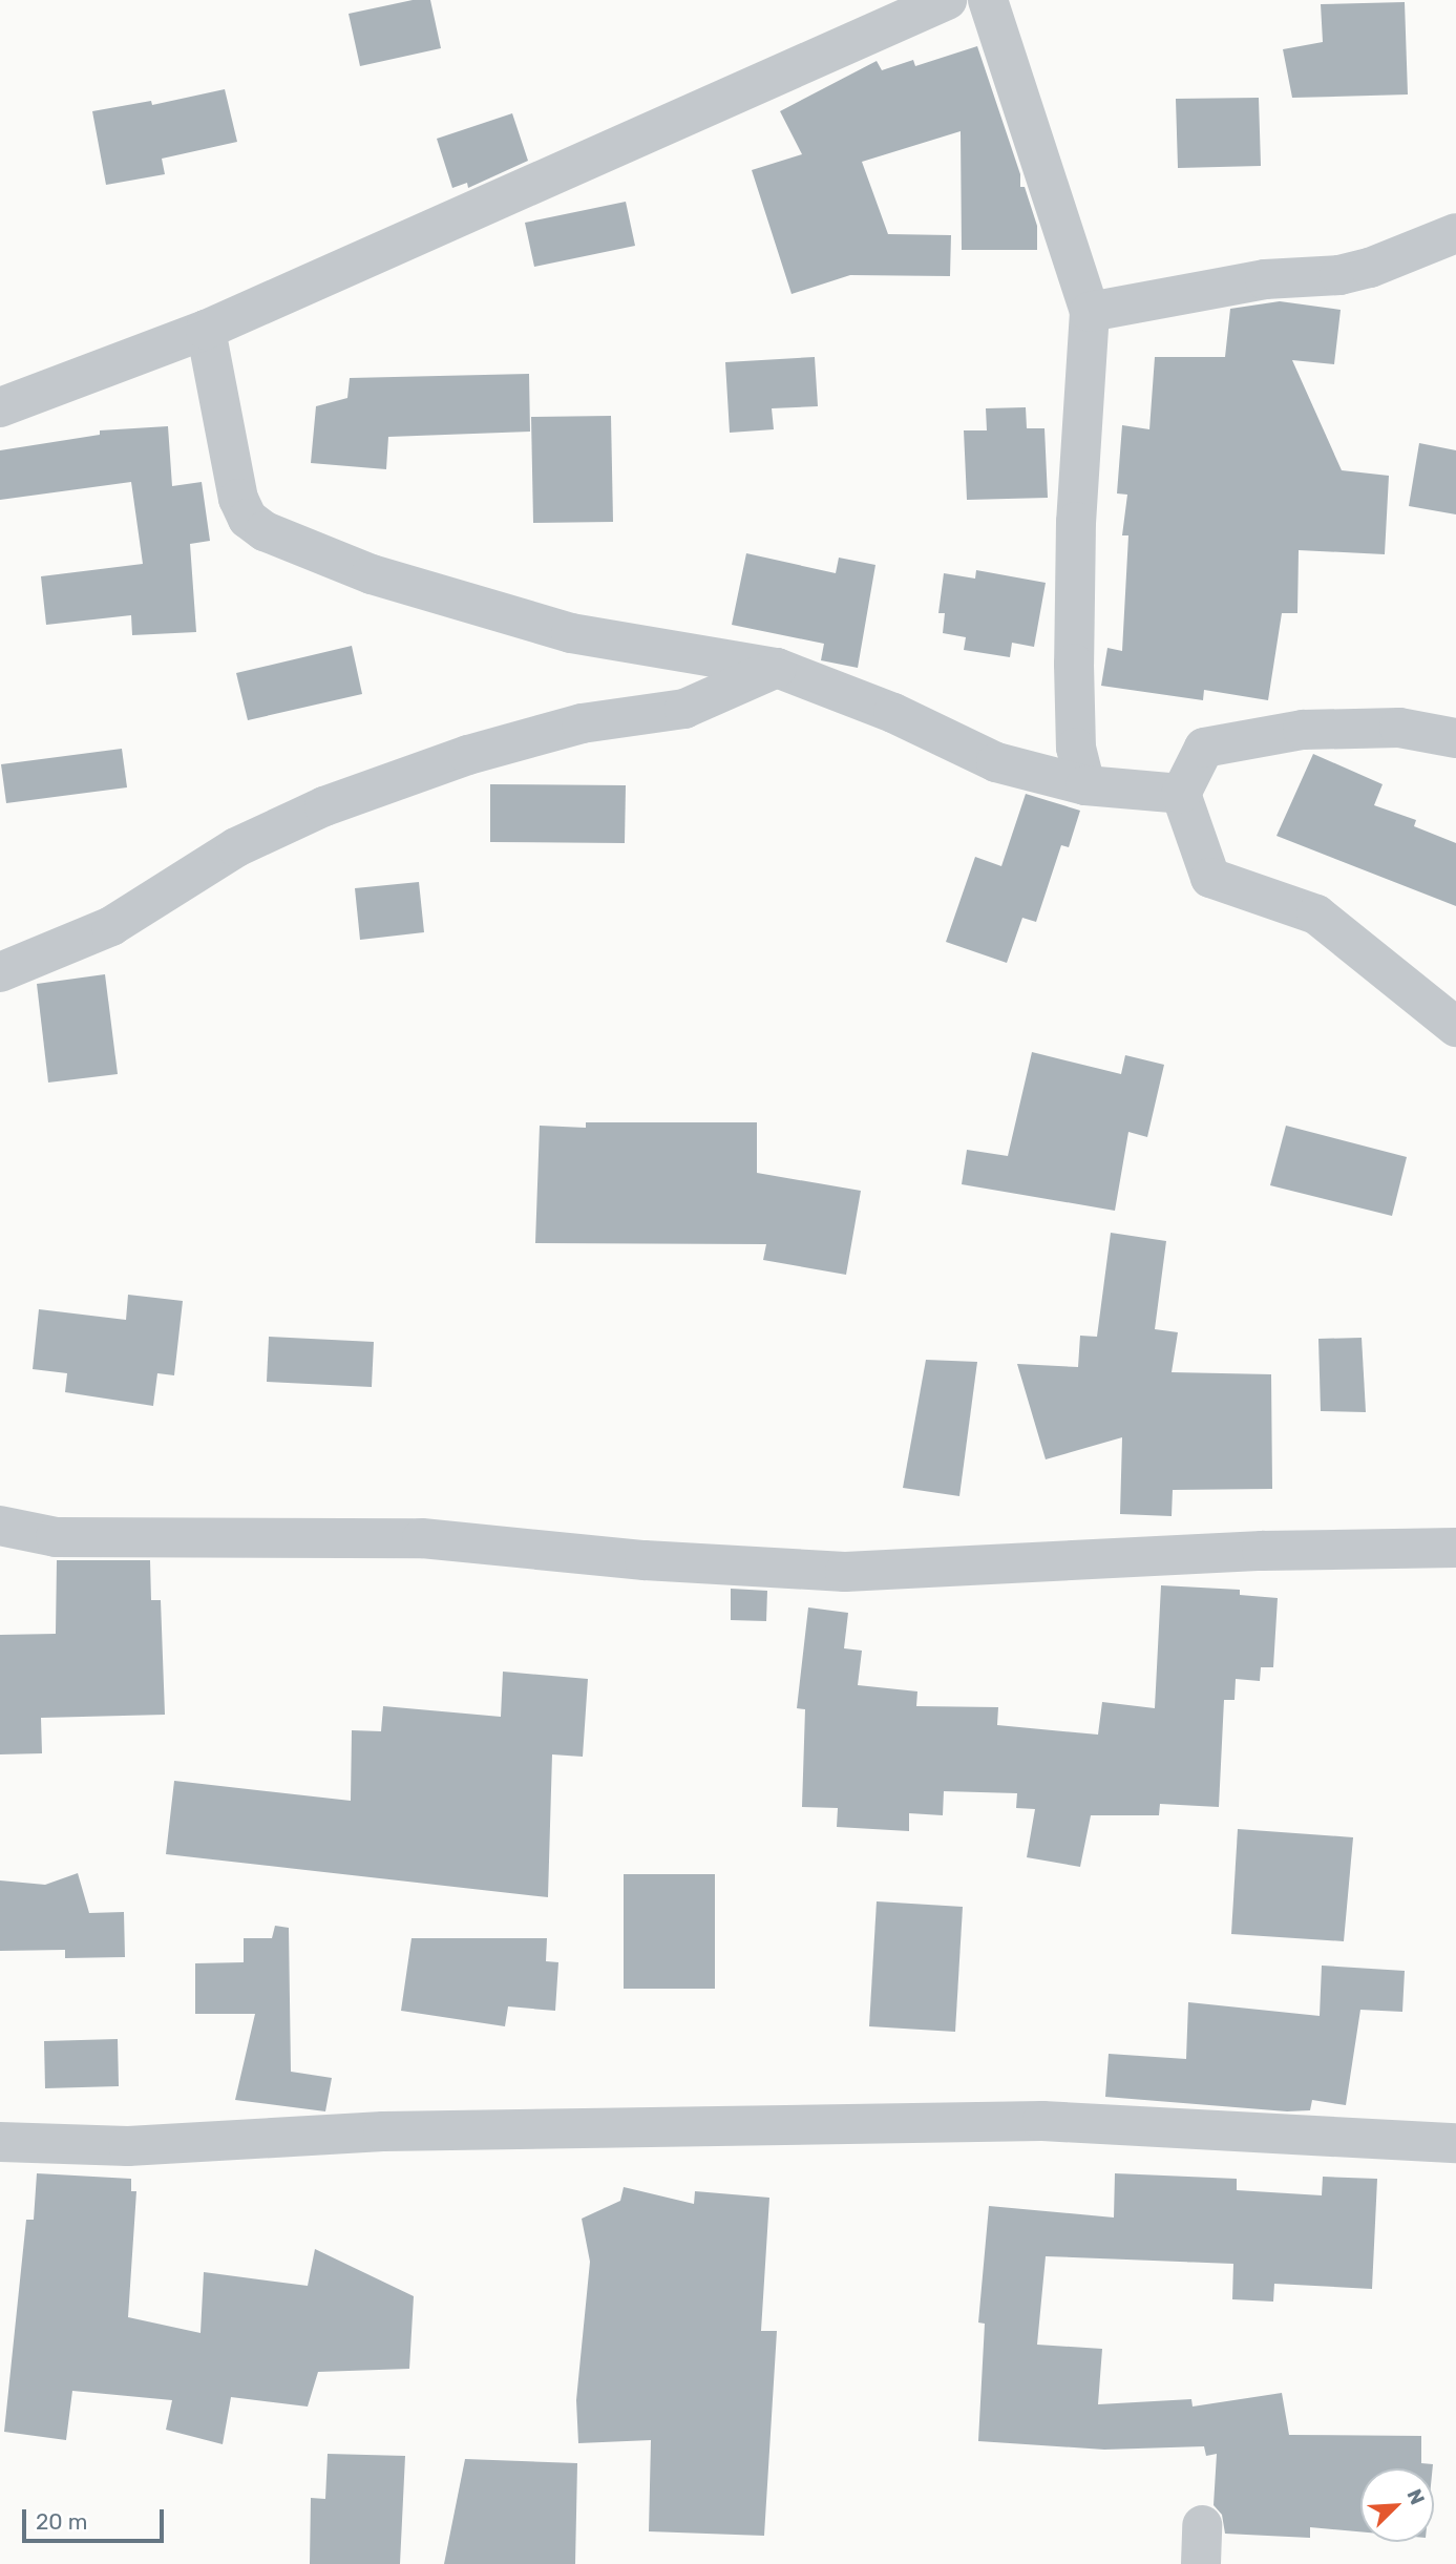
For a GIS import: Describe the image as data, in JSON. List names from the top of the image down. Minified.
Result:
{"scale_bar":"20 m","north":"top right"}
